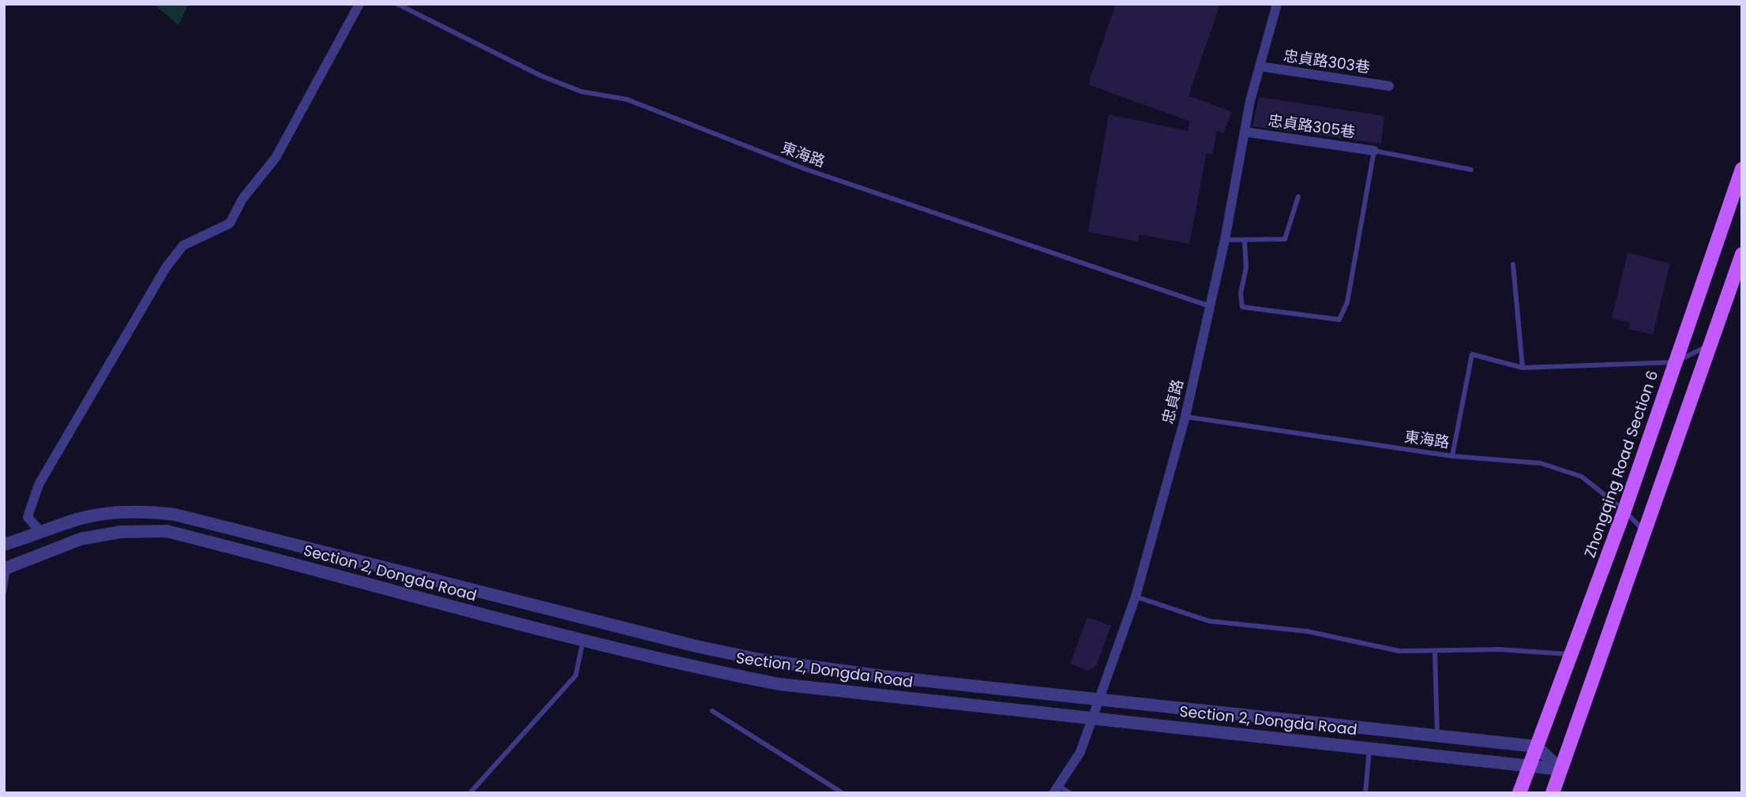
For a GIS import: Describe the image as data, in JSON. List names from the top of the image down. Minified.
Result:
{"streets":{"main road":["Zhongqing Road Section 6"],"street":["忠貞路303巷","忠貞路305巷","忠貞路","Section 2, Dongda Road"],"lane":["東海路"]},"crossings":[["忠貞路303巷","忠貞路"],["忠貞路305巷","忠貞路"],["東海路","忠貞路"],["東海路","Zhongqing Road Section 6"],["忠貞路","Section 2, Dongda Road"],["Zhongqing Road Section 6","Section 2, Dongda Road"]]}
